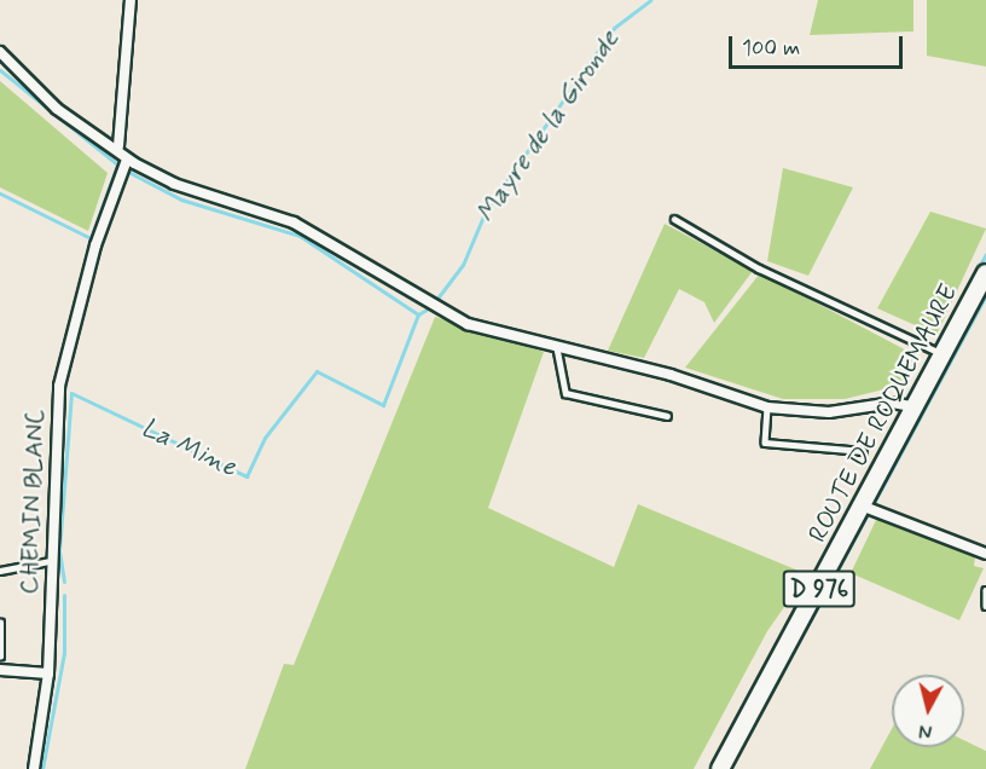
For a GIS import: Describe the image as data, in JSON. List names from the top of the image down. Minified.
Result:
{"streets":{"main road":["ROUTE DE ROQUEMAURE","D 976"],"street":["CHEMIN BLANC"]},"water":["Mayre de la Gironde","La Mine"],"scale_bar":"100 m","north":"bottom"}
